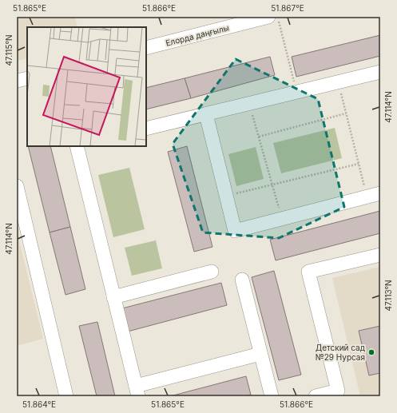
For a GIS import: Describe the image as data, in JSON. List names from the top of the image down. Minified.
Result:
{"streets":{"street":["Елорда даңғылы"]},"places":["Детский сад №29 Нурсая"],"coordinates":["51.865°E","51.866°E","51.867°E","47.115°N","47.114°N","47.113°N","51.864°E"]}
